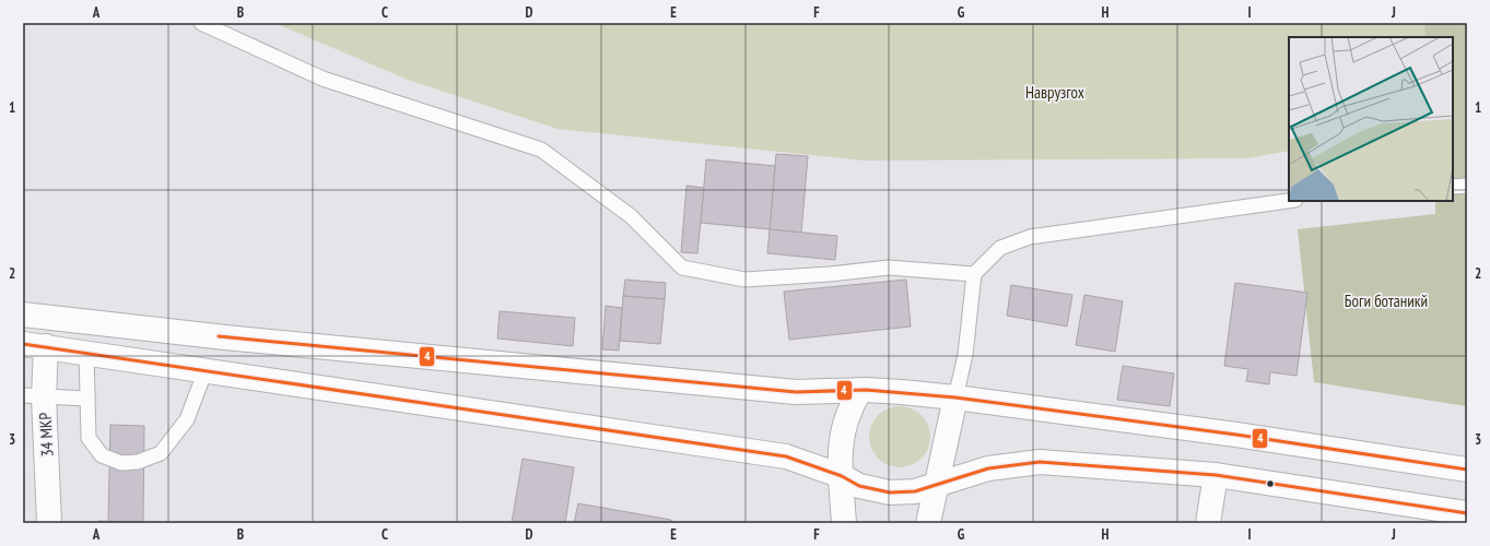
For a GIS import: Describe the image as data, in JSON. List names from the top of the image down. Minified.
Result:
{"streets":{"main road":["34 МКР"]},"parks":["Наврузгох","Боги ботаникй"],"lines":["transit line 4"],"grid":{"columns":["A","B","C","D","E","F","G","H","I","J"],"rows":["1","2","3"]}}
